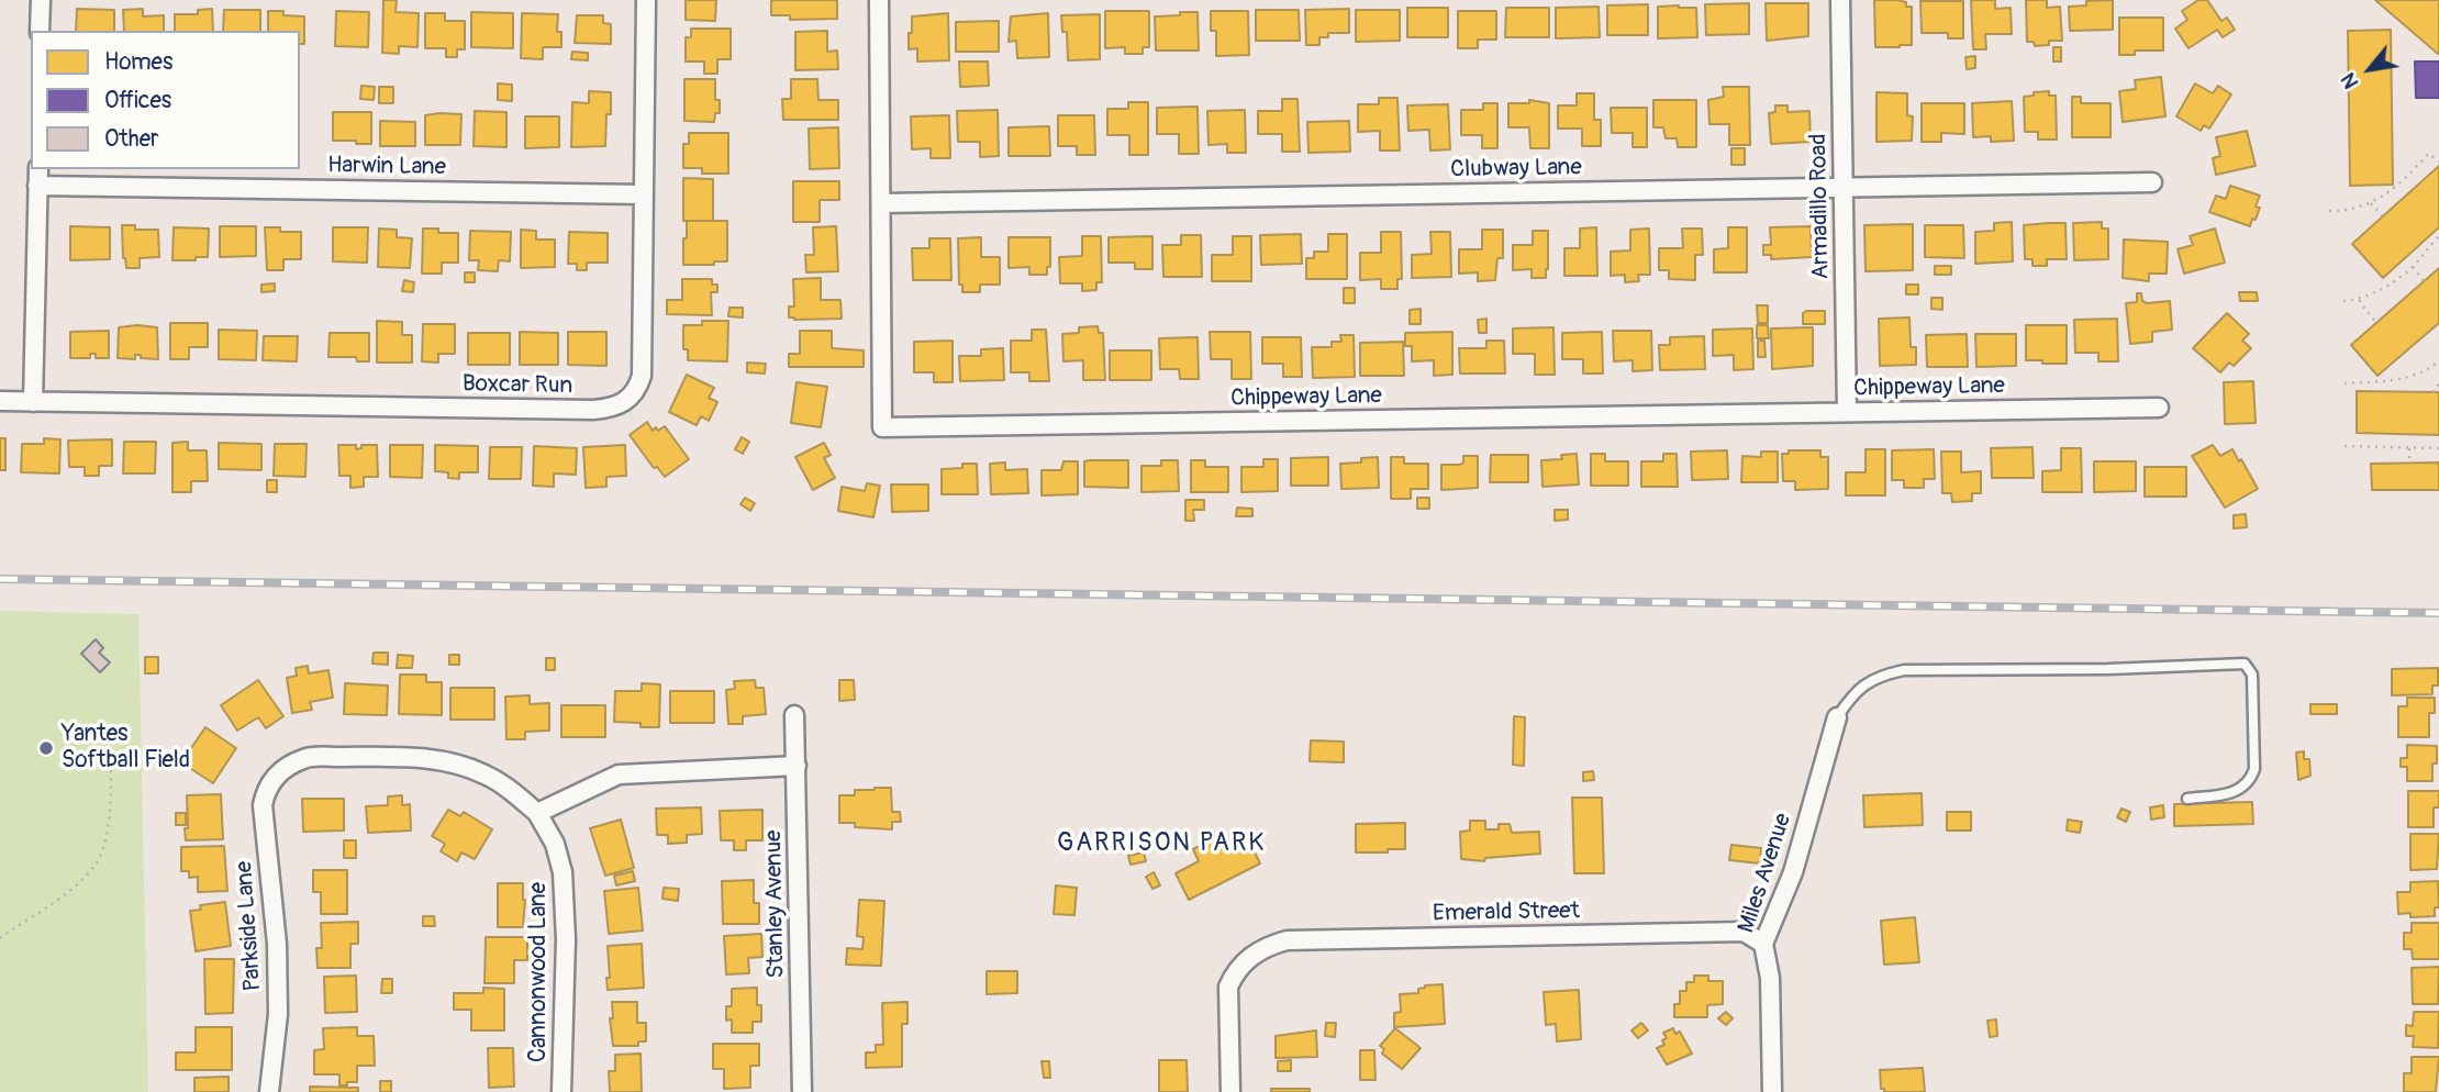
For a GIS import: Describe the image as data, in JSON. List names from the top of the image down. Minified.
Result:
{"streets":{"street":["Harwin Lane","Clubway Lane","Armadillo Road","Boxcar Run","Chippeway Lane","Miles Avenue","Stanley Avenue","Emerald Street","Parkside Lane","Cannonwood Lane"]},"crossings":[["Harwin Lane","Boxcar Run"],["Clubway Lane","Armadillo Road"],["Clubway Lane","Chippeway Lane"],["Armadillo Road","Chippeway Lane"],["Miles Avenue","Emerald Street"],["Parkside Lane","Cannonwood Lane"]],"districts":["GARRISON PARK"],"places":["Yantes Softball Field"],"legend":["Homes","Offices","Other"],"north":"bottom left"}
